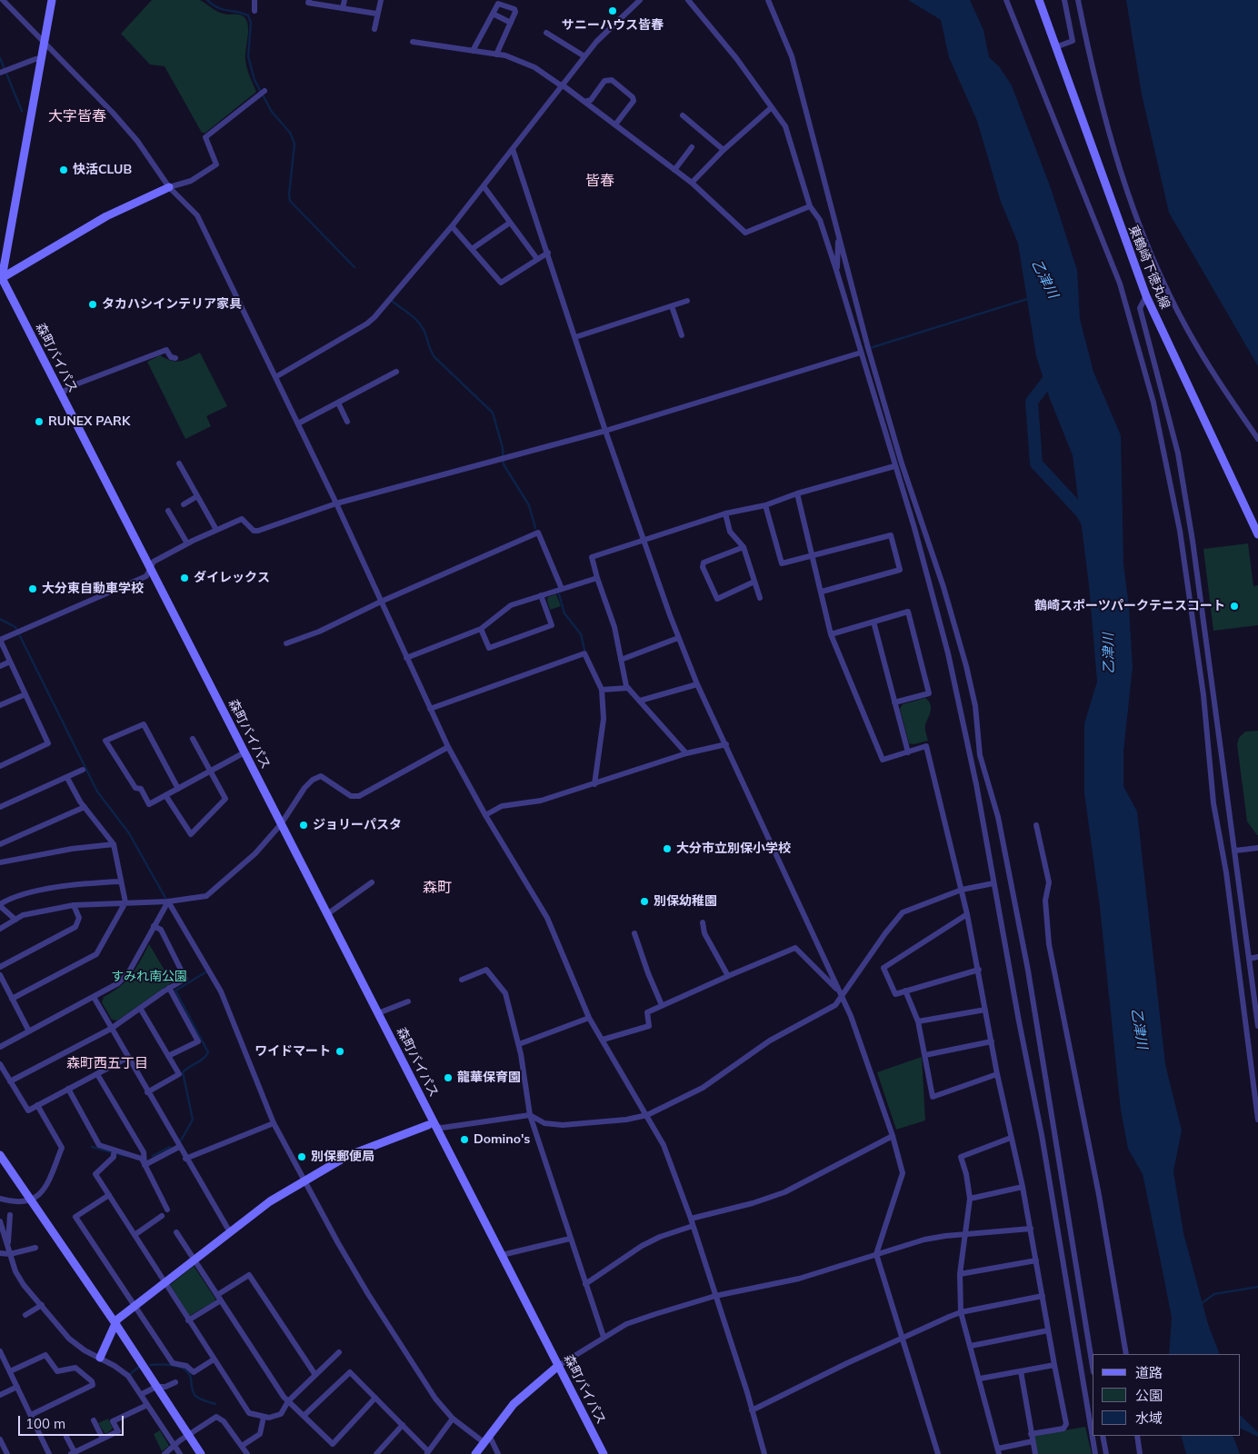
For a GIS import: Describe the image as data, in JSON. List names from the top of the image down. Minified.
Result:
{"streets":{"street":["東鶴崎下徳丸線","森町バイパス"]},"districts":["大字皆春","皆春","森町","森町西五丁目"],"water":["乙津川"],"parks":["すみれ南公園"],"places":["サニーハウス皆春","快活CLUB","タカハシインテリア家具","RUNEX PARK","ダイレックス","大分東自動車学校","鶴崎スポーツパークテニスコート","ジョリーパスタ","大分市立別保小学校","別保幼稚園","ワイドマート","龍華保育園","Domino's","別保郵便局"],"legend":["道路","公園","水域"],"scale_bar":"100 m"}
